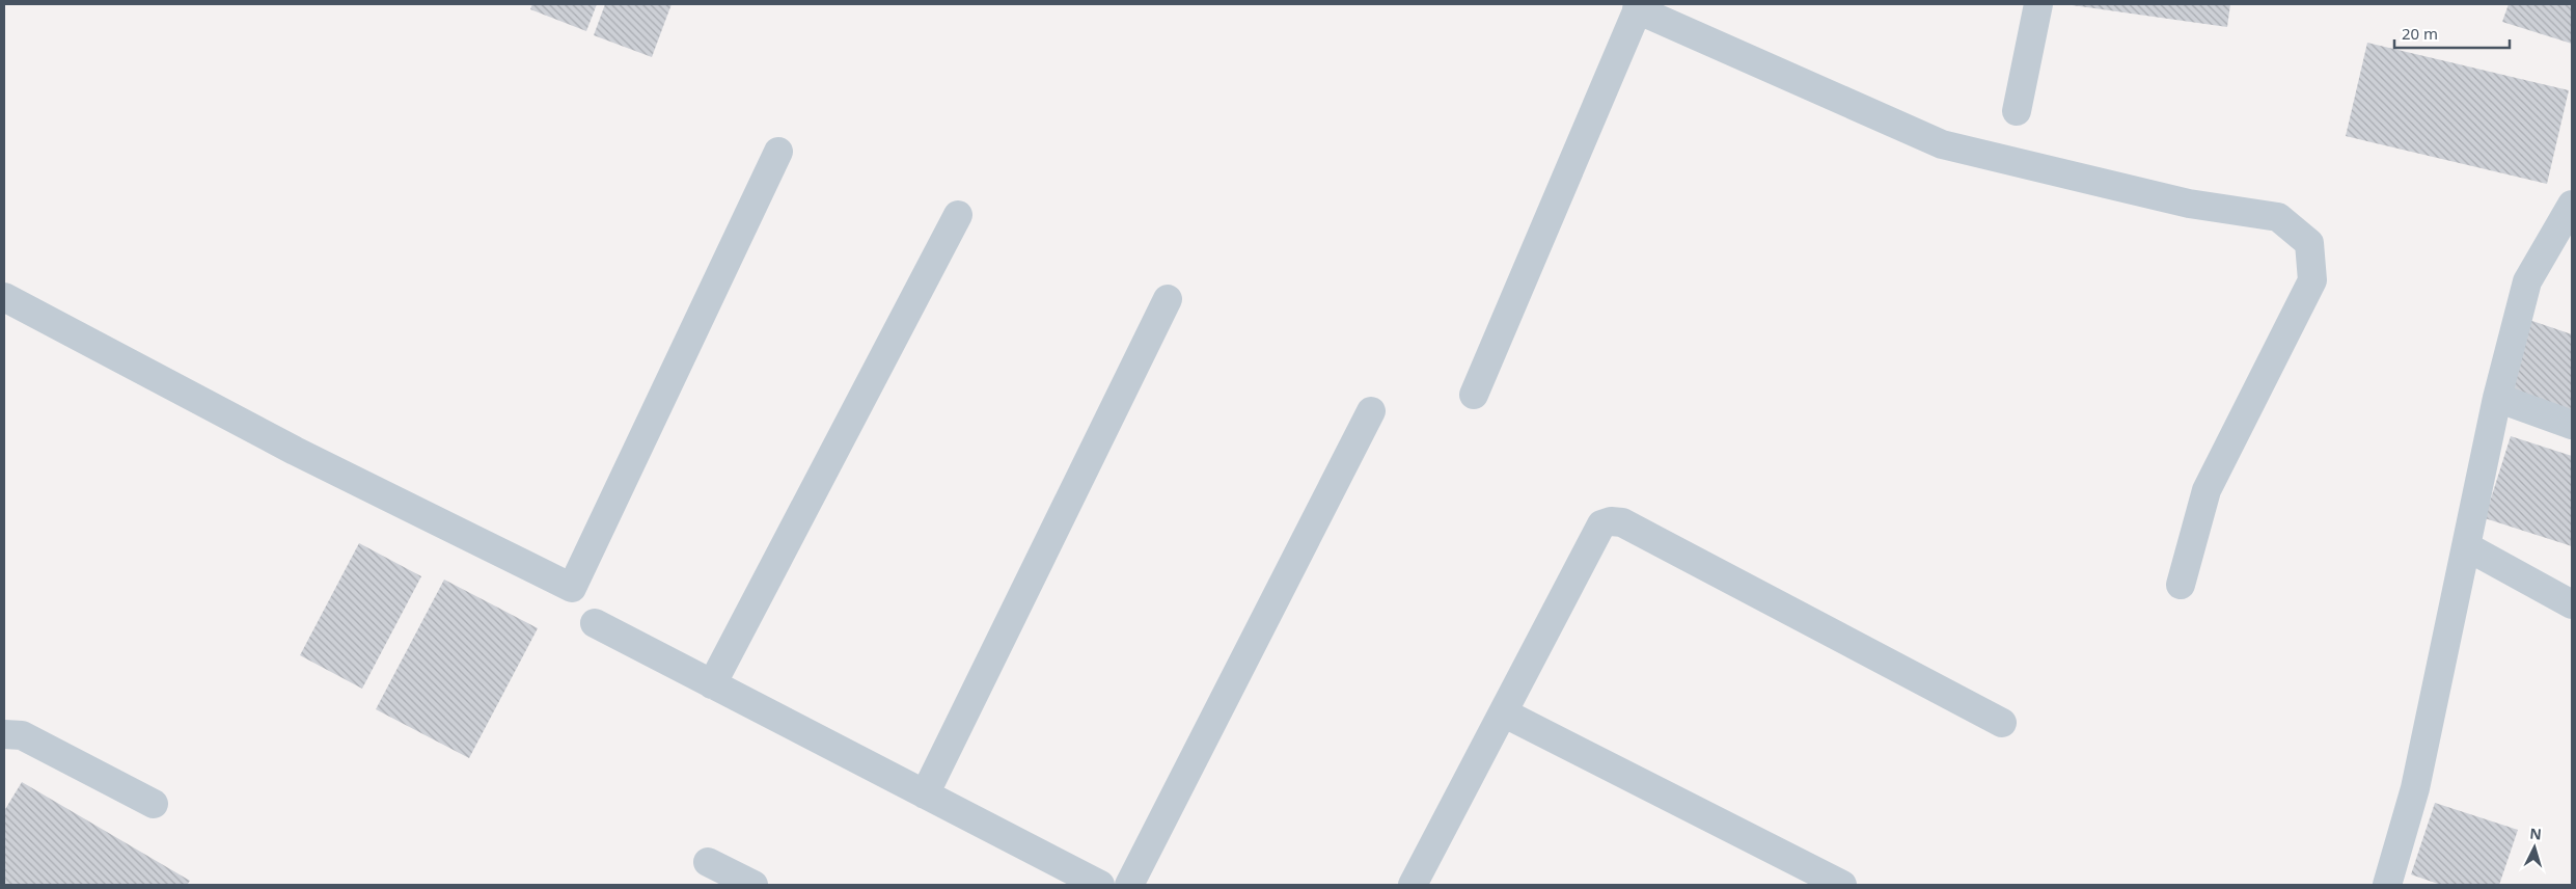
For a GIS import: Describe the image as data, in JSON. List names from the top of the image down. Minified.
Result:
{"scale_bar":"20 m","north":"top"}
